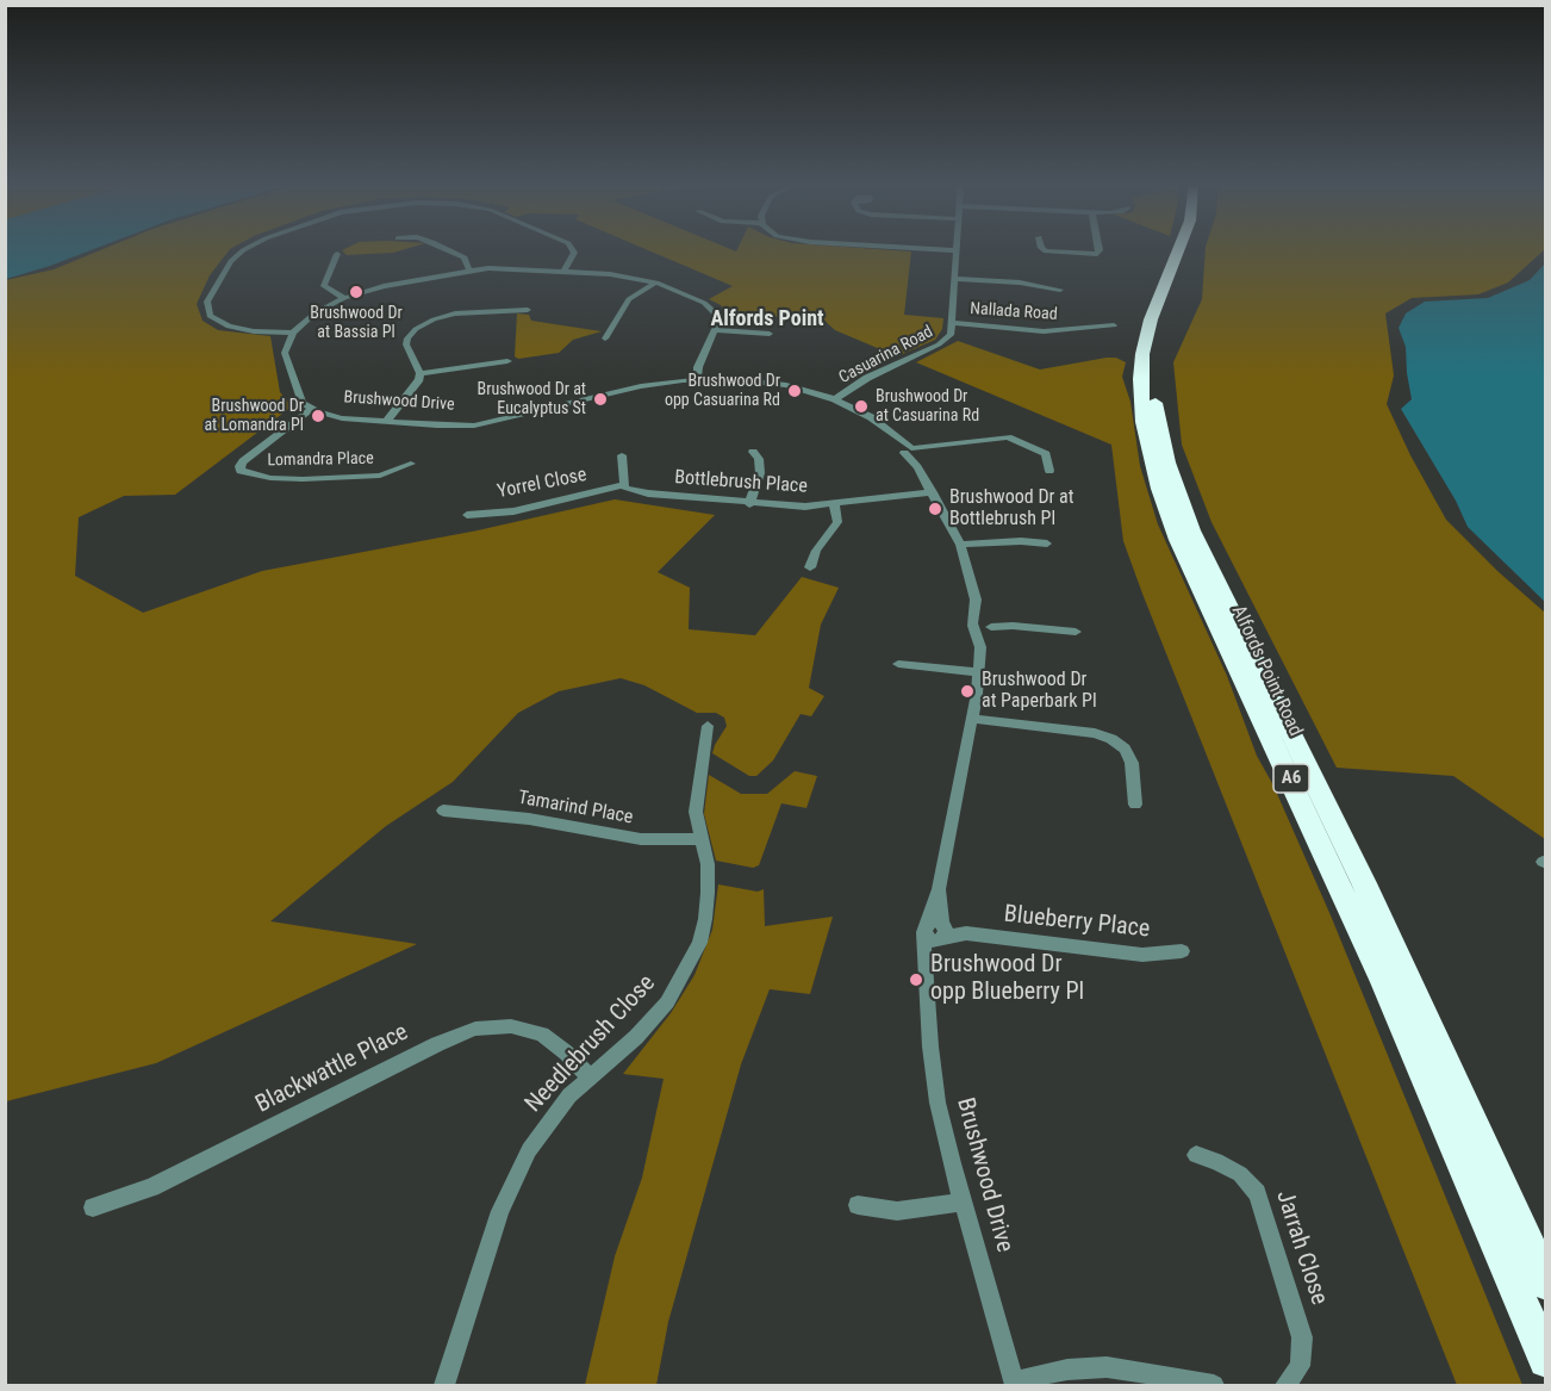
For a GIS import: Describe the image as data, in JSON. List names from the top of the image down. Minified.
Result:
{"streets":{"highway":["Alfords Point Road","A6"],"street":["Nallada Road","Casuarina Road","Brushwood Drive","Lomandra Place","Bottlebrush Place","Yorrel Close","Tamarind Place","Blueberry Place","Needlebrush Close","Blackwattle Place","Jarrah Close"]},"crossings":[["Nallada Road","Casuarina Road"],["Casuarina Road","Brushwood Drive"],["Brushwood Drive","Lomandra Place"],["Brushwood Drive","Bottlebrush Place"],["Brushwood Drive","Blueberry Place"],["Bottlebrush Place","Yorrel Close"],["Tamarind Place","Needlebrush Close"],["Needlebrush Close","Blackwattle Place"]],"districts":["Alfords Point"],"places":["Brushwood Dr at Bassia Pl","Brushwood Dr opp Casuarina Rd","Brushwood Dr at Eucalyptus St","Brushwood Dr at Casuarina Rd","Brushwood Dr at Lomandra Pl","Brushwood Dr at Bottlebrush Pl","Brushwood Dr at Paperbark Pl","Brushwood Dr opp Blueberry Pl"]}
